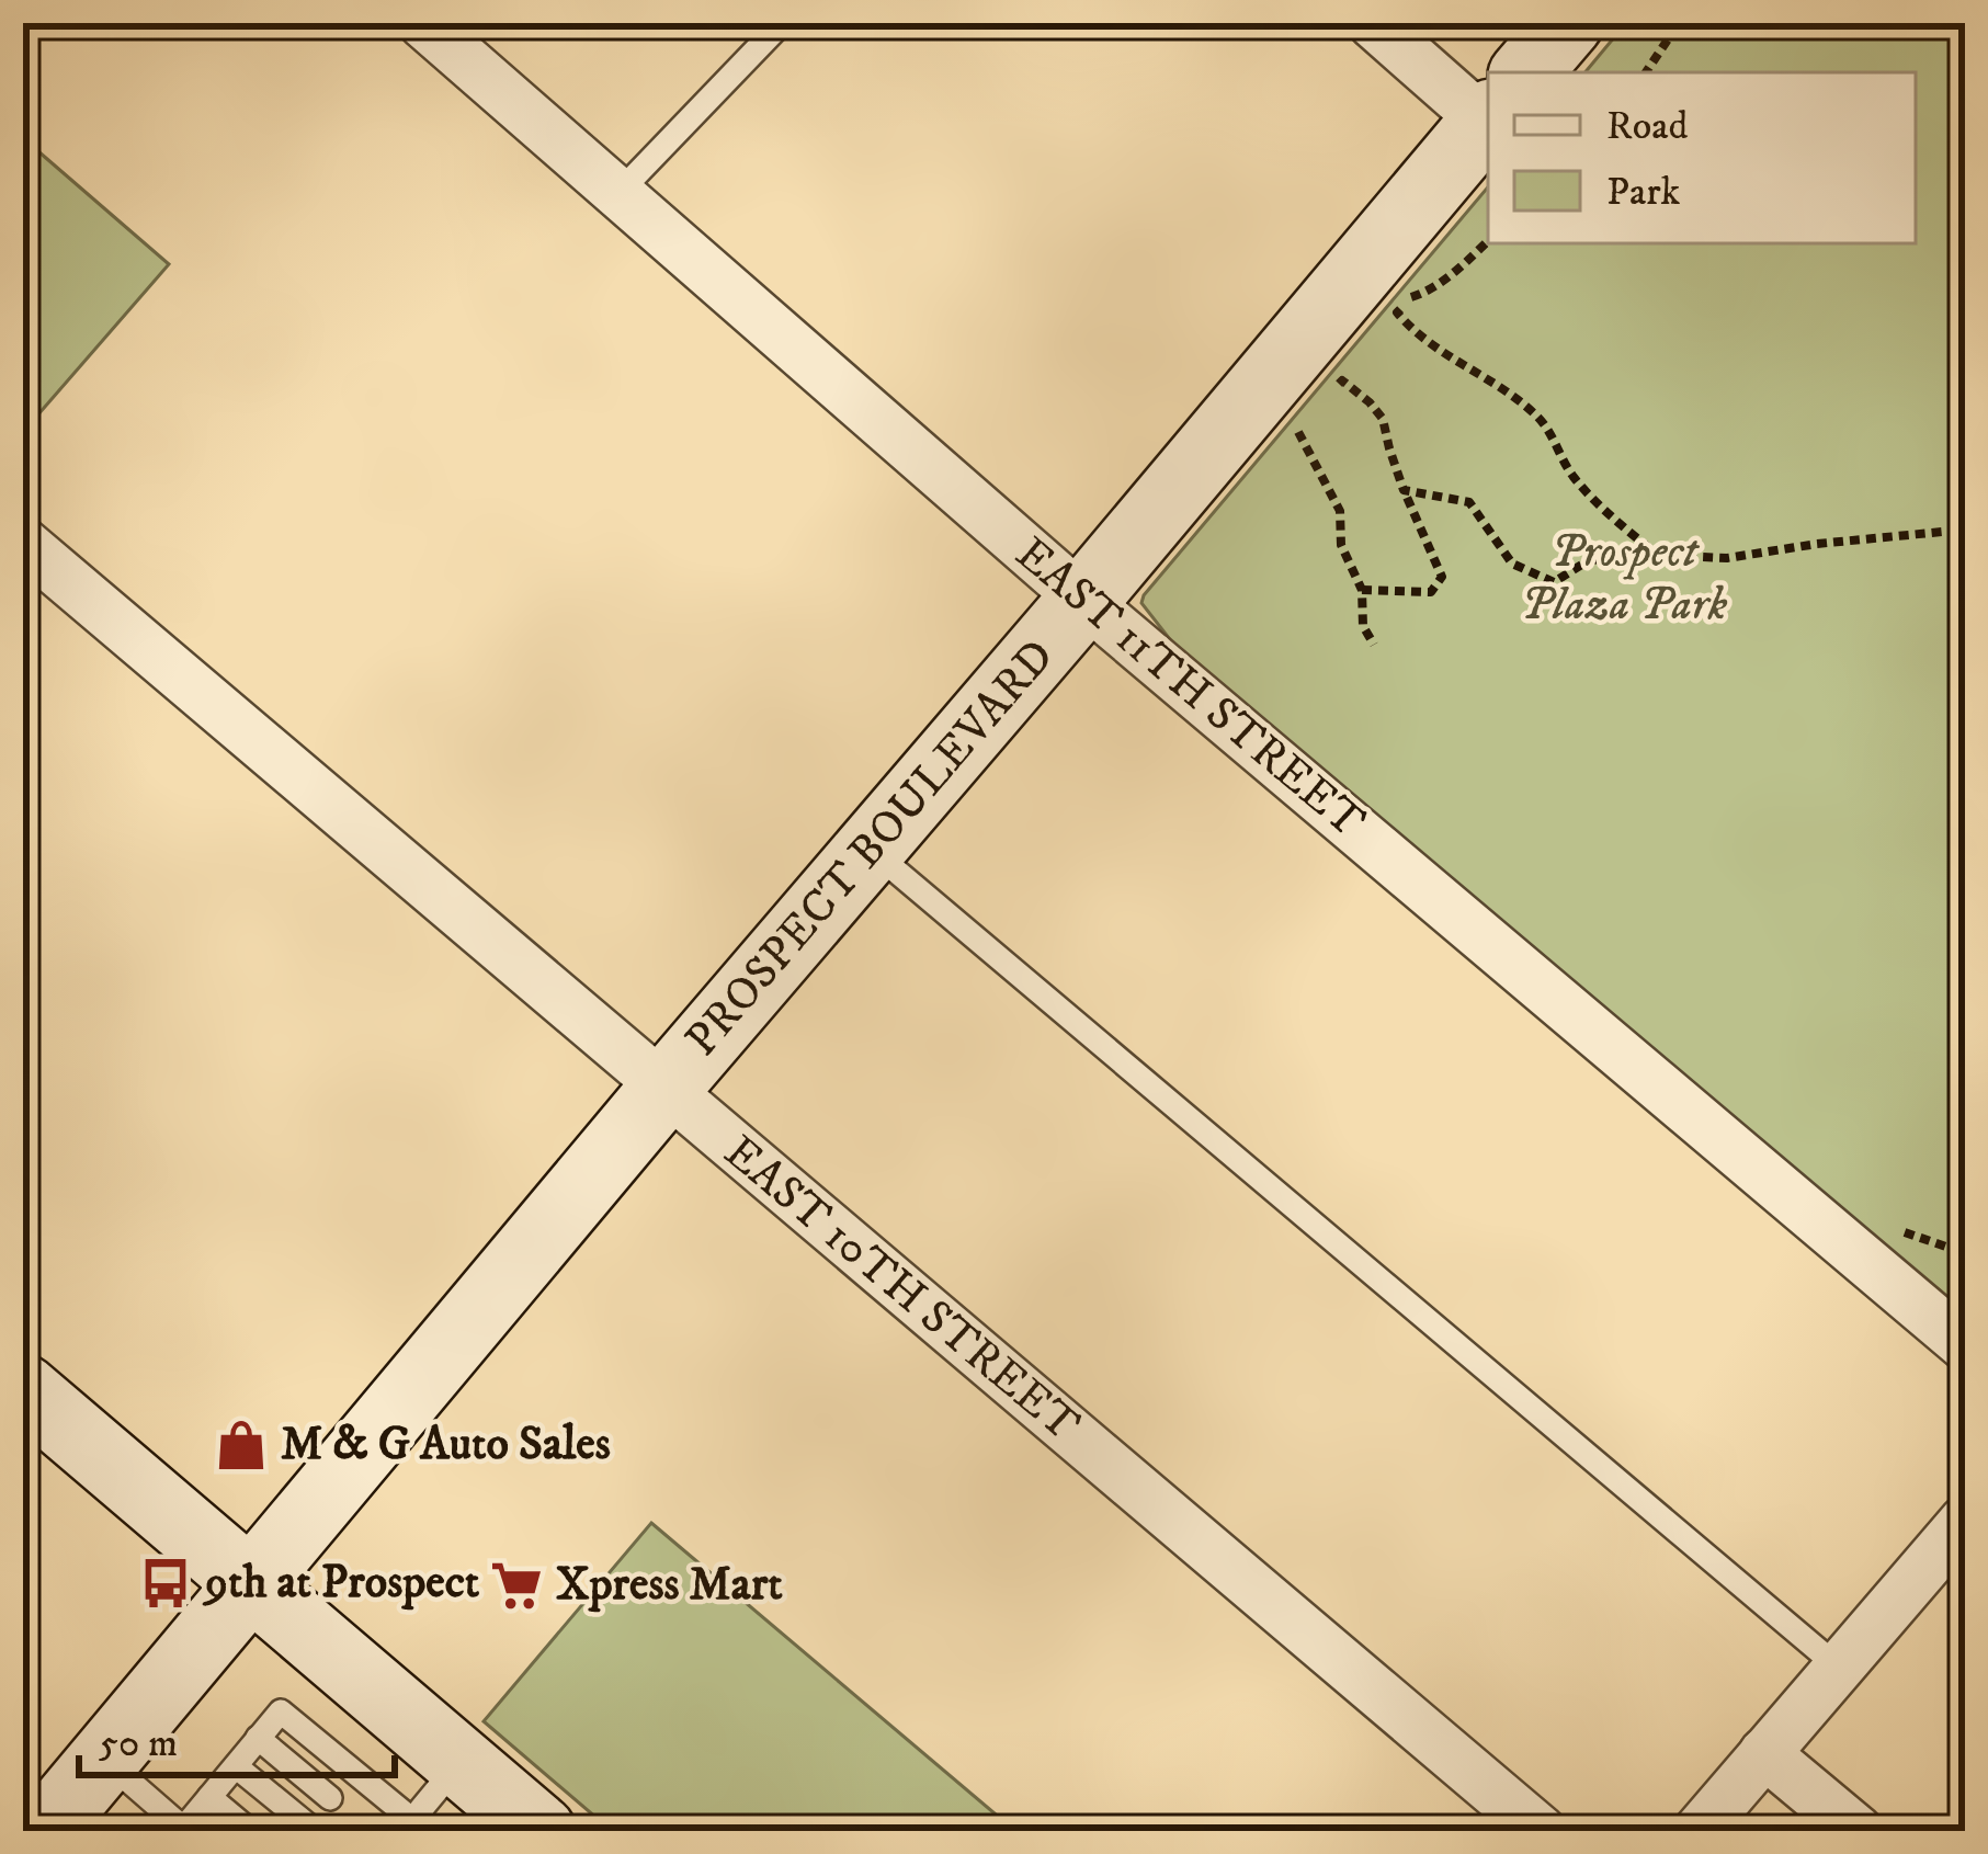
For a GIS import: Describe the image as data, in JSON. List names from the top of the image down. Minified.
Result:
{"streets":{"main road":["PROSPECT BOULEVARD"],"street":["EAST 11TH STREET","EAST 10TH STREET"]},"crossings":[["EAST 11TH STREET","PROSPECT BOULEVARD"],["PROSPECT BOULEVARD","EAST 10TH STREET"]],"parks":["Prospect Plaza Park"],"places":{"shop":["M & G Auto Sales"],"bus stop":["9th at Prospect"],"supermarket":["Xpress Mart"]},"legend":["Road","Park"],"scale_bar":"50 m"}
